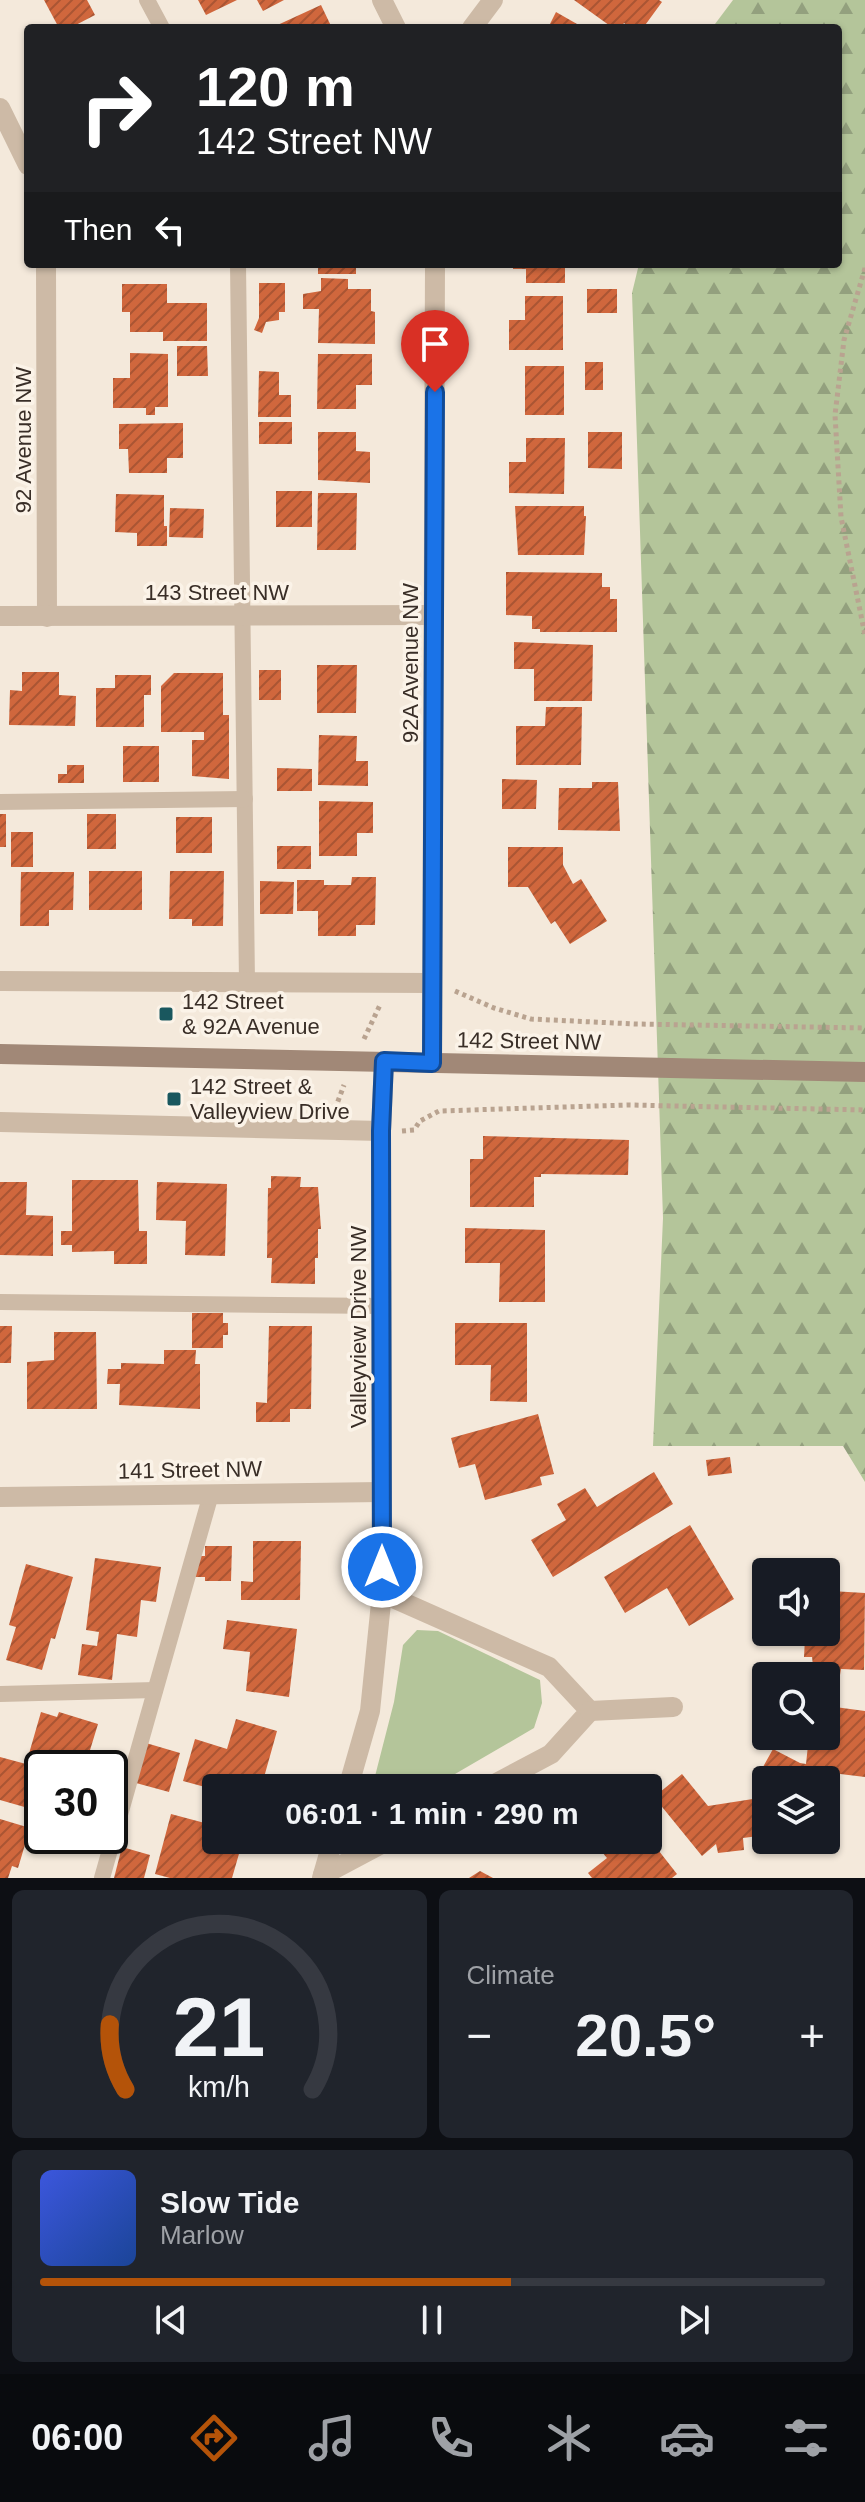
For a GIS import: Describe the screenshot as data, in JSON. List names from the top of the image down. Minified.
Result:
{"streets":{"main road":["142 Street NW"],"street":["92 Avenue NW","143 Street NW","92A Avenue NW","Valleyview Drive NW","141 Street NW"]},"crossings":[["92 Avenue NW","143 Street NW"],["143 Street NW","92A Avenue NW"],["92A Avenue NW","142 Street NW"],["142 Street NW","Valleyview Drive NW"],["Valleyview Drive NW","141 Street NW"]],"places":{"transit":["142 Street & 92A Avenue","142 Street & Valleyview Drive"]},"page":{"turn":["120 m","142 Street NW"],"then":"Then","limit":"30","trip":"06:01 · 1 min · 290 m","tile":"Climate","heat":["−","20.5°","+"],"song":["Slow Tide","Marlow"],"tabs":"06:00","gauge":["21","km/h"]}}
